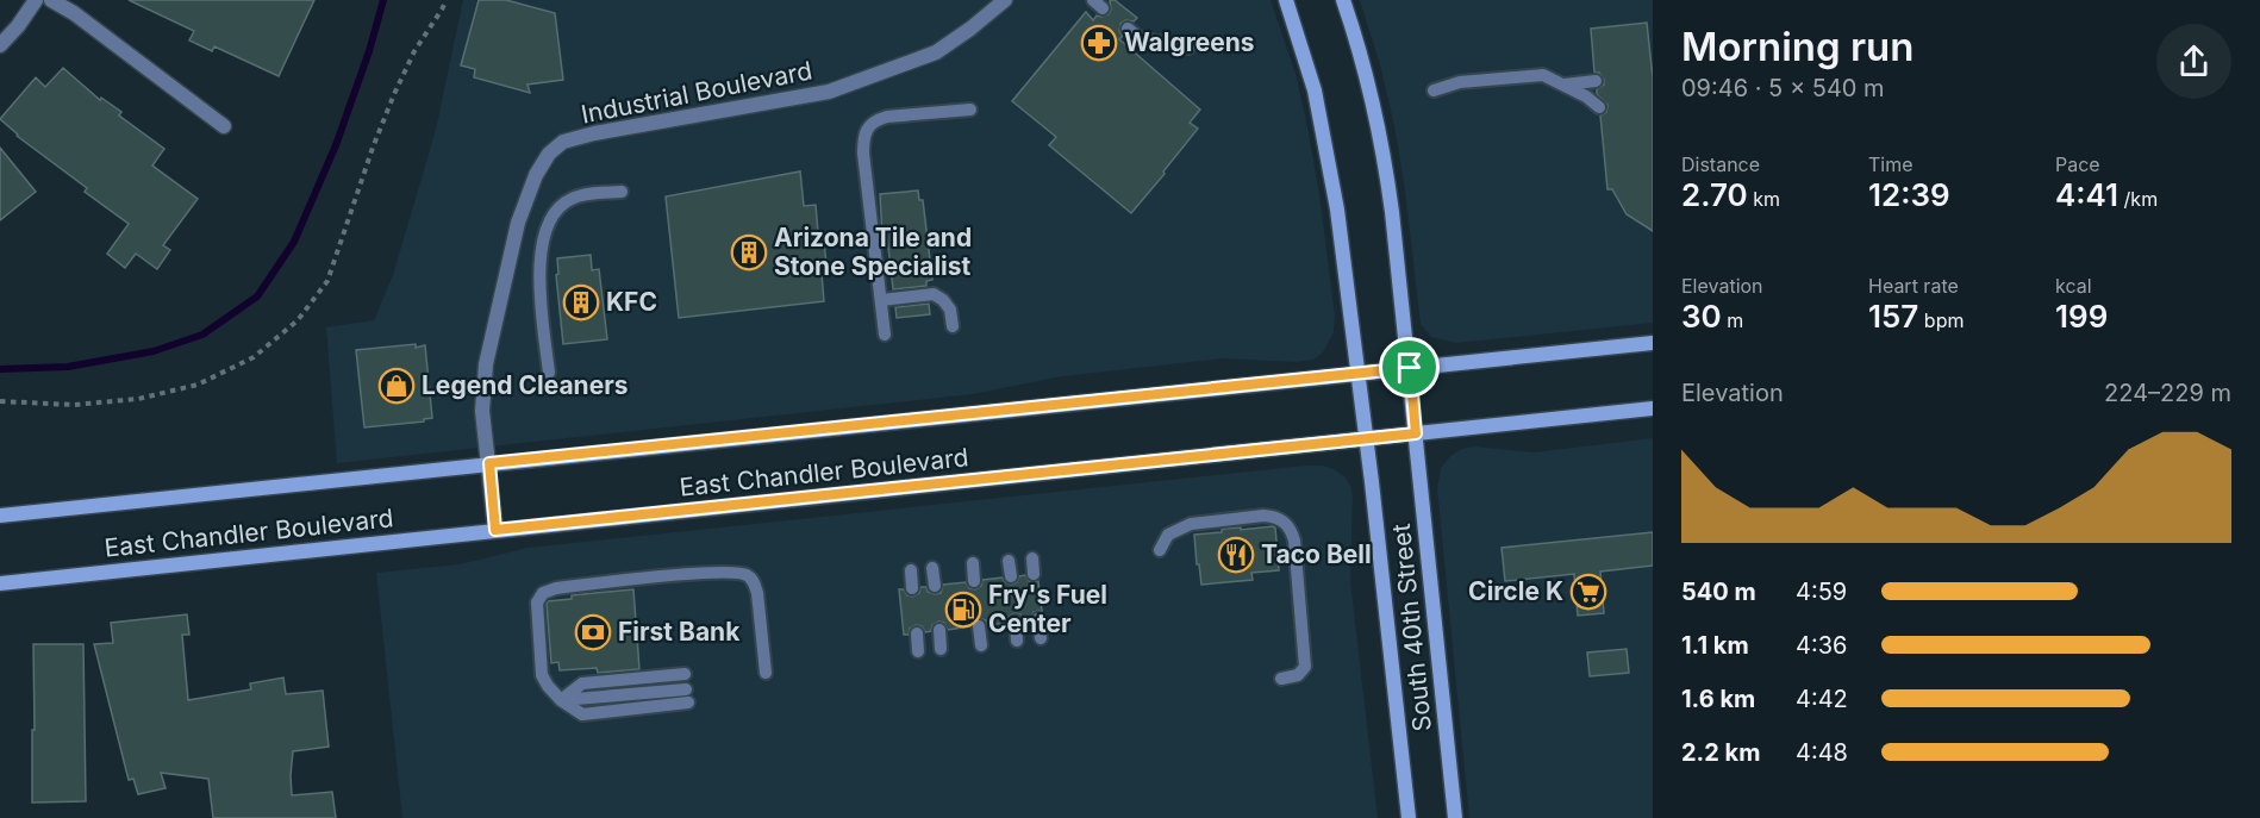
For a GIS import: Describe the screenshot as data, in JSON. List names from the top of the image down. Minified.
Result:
{"streets":{"main road":["East Chandler Boulevard","South 40th Street"],"street":["Industrial Boulevard"]},"crossings":[["Industrial Boulevard","East Chandler Boulevard"],["East Chandler Boulevard","South 40th Street"]],"places":{"pharmacy":["Walgreens"],"building":["Arizona Tile and Stone Specialist","KFC"],"shop":["Legend Cleaners"],"restaurant":["Taco Bell"],"supermarket":["Circle K"],"fuel station":["Fry's Fuel Center"],"bank":["First Bank"]},"page":{"heading":["Morning run","09:46 · 5 × 540 m"],"stats":[["Distance","2.70 km"],["Time","12:39"],["Pace","4:41 /km"],["Elevation","30 m"],["Heart rate","157 bpm"],["kcal","199"]],"chart":["Elevation","224–229 m"],"list":[{"name":"540 m","note":"4:59"},{"name":"1.1 km","note":"4:36"},{"name":"1.6 km","note":"4:42"},{"name":"2.2 km","note":"4:48"}]}}
